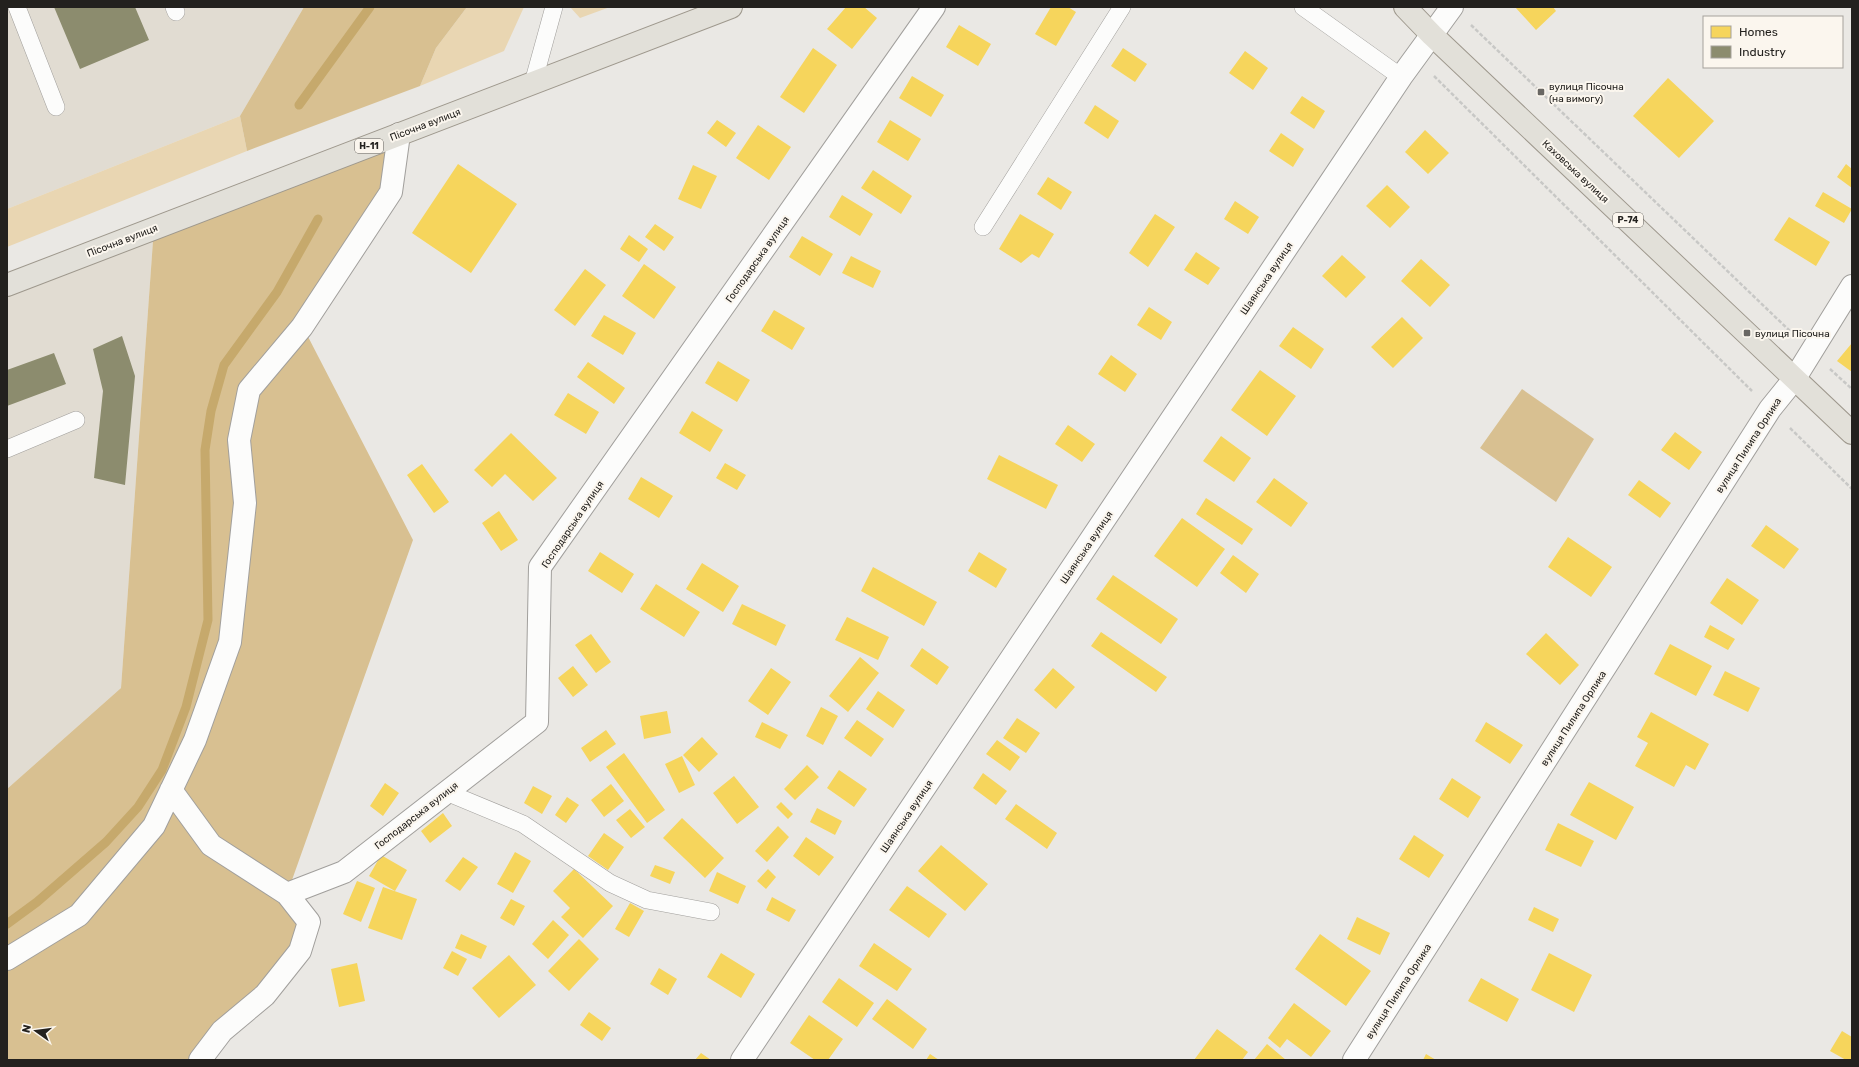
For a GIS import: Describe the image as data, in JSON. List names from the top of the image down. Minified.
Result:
{"streets":{"main road":["Пісочна вулиця","Н-11","Каховська вулиця","Р-74"],"street":["Господарська вулиця","Шаянська вулиця","вулиця Пилипа Орлика"]},"crossings":[["Каховська вулиця","Шаянська вулиця"],["Каховська вулиця","вулиця Пилипа Орлика"]],"places":{"transit":["вулиця Пісочна (на вимогу)","вулиця Пісочна"]},"legend":["Homes","Industry"],"north":"left"}
